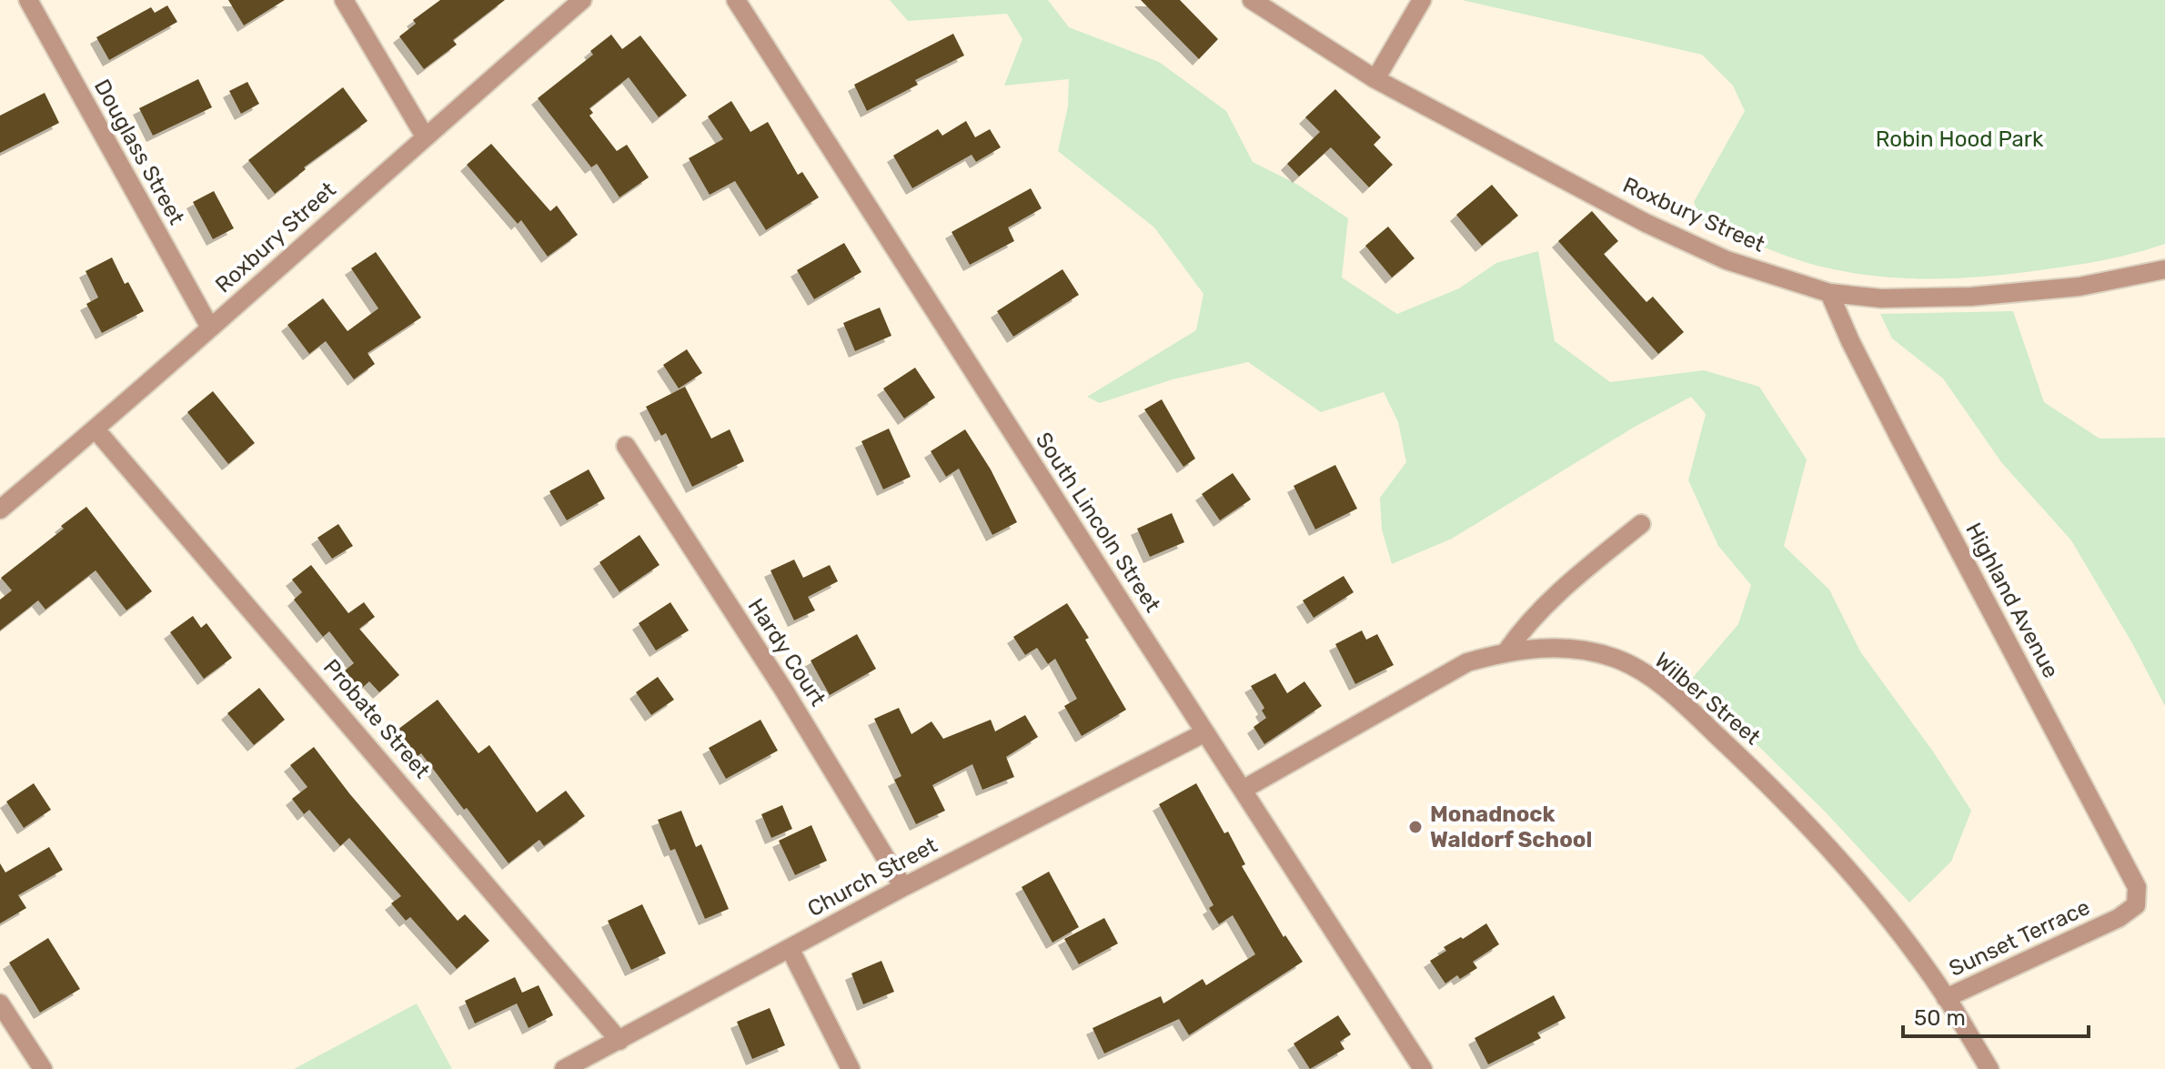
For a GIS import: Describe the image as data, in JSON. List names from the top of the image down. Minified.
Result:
{"streets":{"street":["Douglass Street","Roxbury Street","South Lincoln Street","Highland Avenue","Hardy Court","Wilber Street","Probate Street","Church Street","Sunset Terrace"]},"crossings":[["Douglass Street","Roxbury Street"],["Roxbury Street","Highland Avenue"],["Roxbury Street","Probate Street"],["South Lincoln Street","Wilber Street"],["South Lincoln Street","Church Street"],["Highland Avenue","Sunset Terrace"],["Hardy Court","Church Street"],["Wilber Street","Sunset Terrace"],["Probate Street","Church Street"]],"parks":["Robin Hood Park"],"places":["Monadnock Waldorf School"],"scale_bar":"50 m"}
